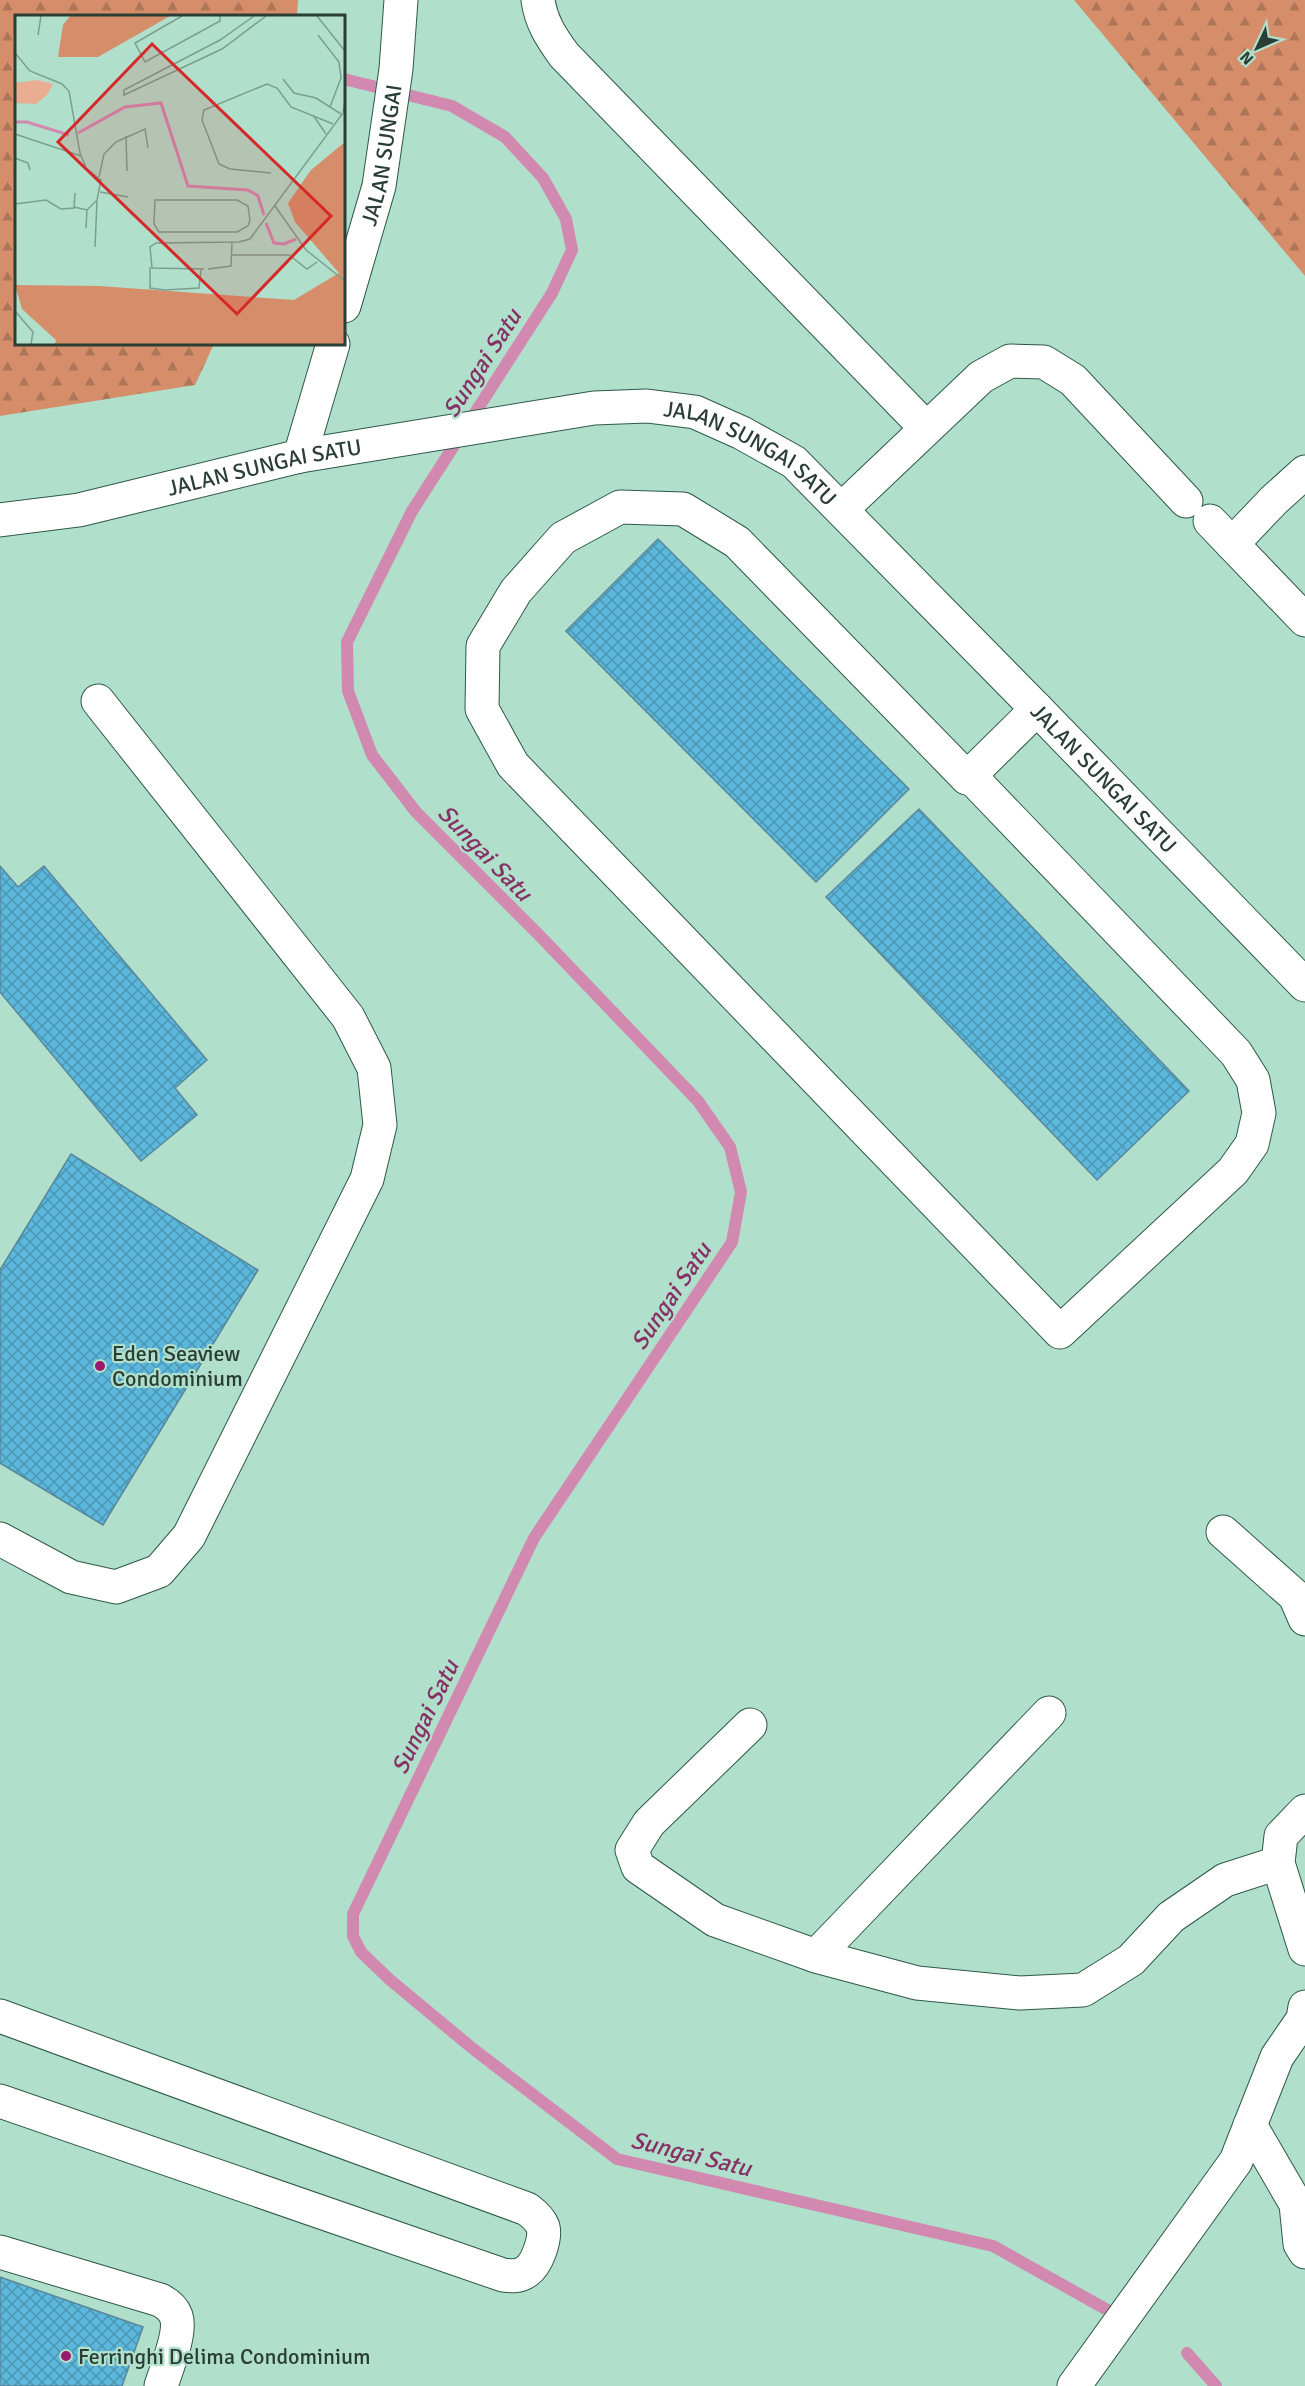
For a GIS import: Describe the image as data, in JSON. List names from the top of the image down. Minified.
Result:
{"streets":{"street":["JALAN SUNGAI","JALAN SUNGAI SATU"]},"water":["Sungai Satu"],"places":["Eden Seaview Condominium","Ferringhi Delima Condominium"],"north":"bottom left"}
